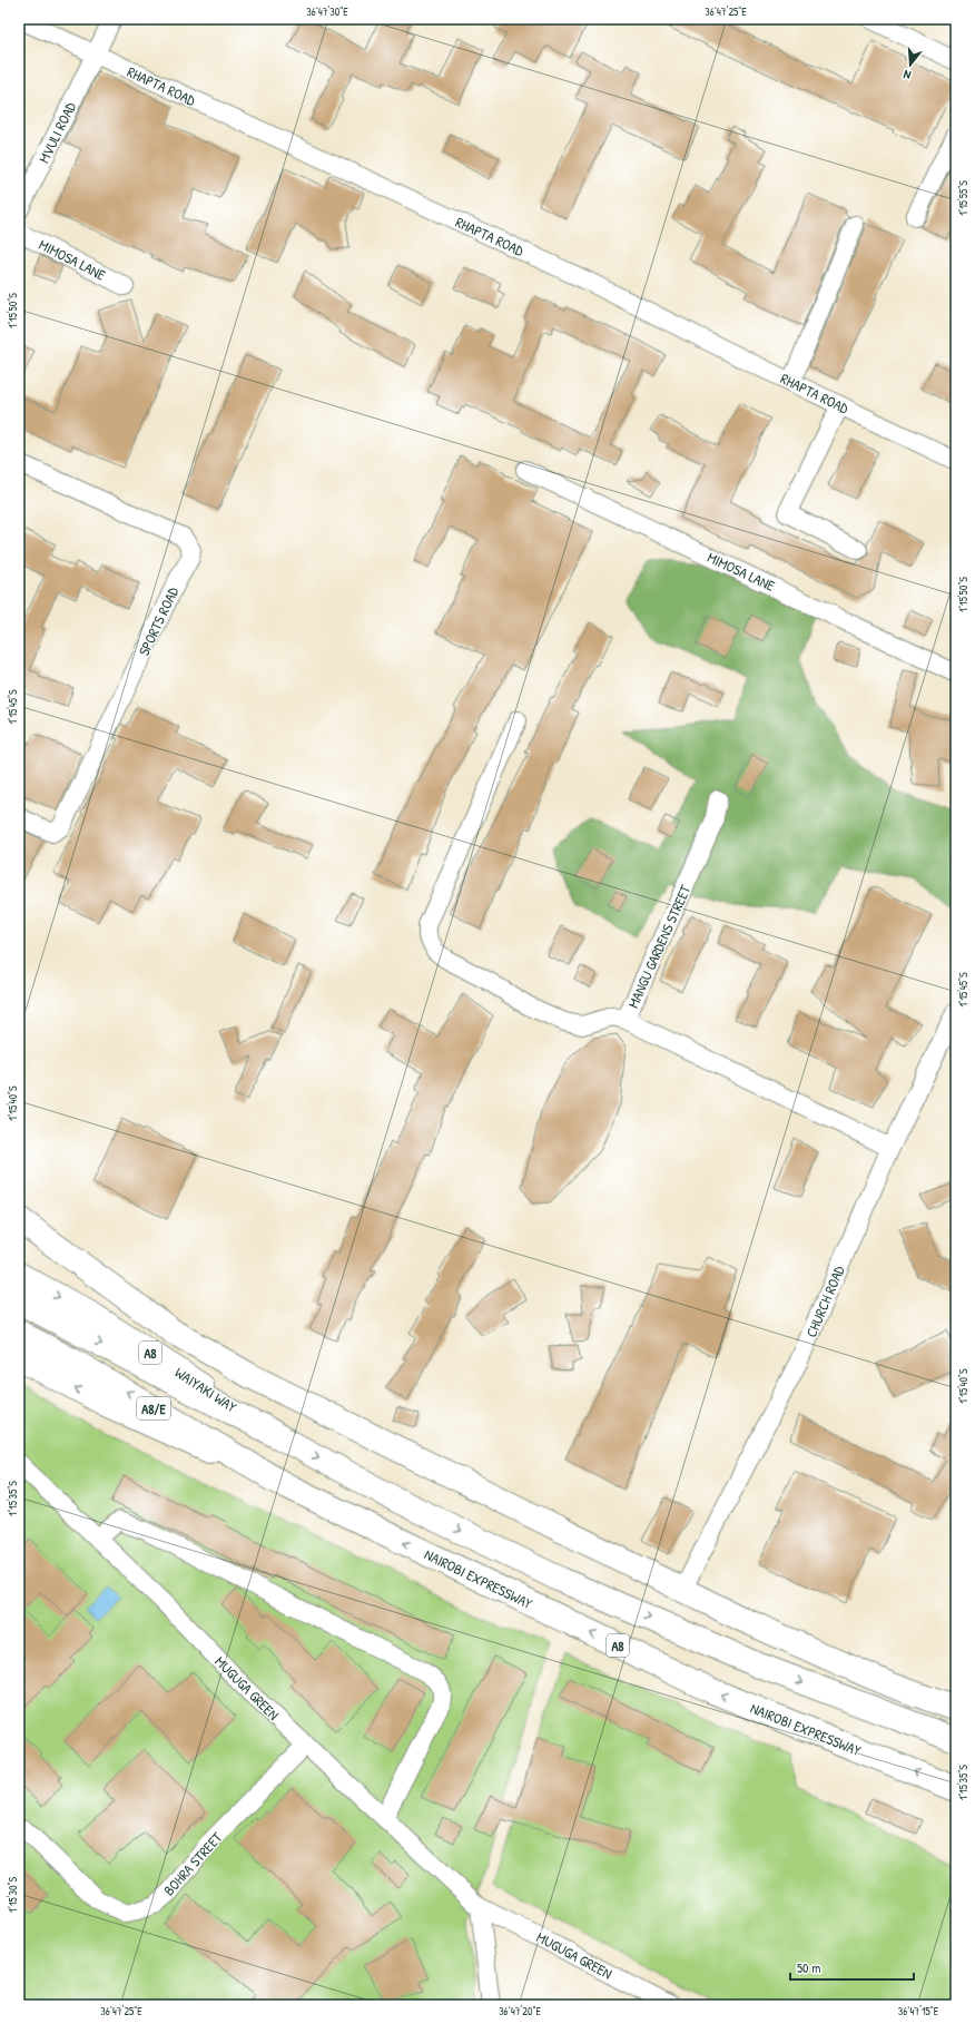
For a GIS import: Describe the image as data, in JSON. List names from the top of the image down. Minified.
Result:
{"streets":{"highway":["A8","WAIYAKI WAY","A8/E","NAIROBI EXPRESSWAY"],"street":["RHAPTA ROAD","MVULI ROAD","MIMOSA LANE","SPORTS ROAD","MANGU GARDENS STREET","CHURCH ROAD","MUGUGA GREEN","BOHRA STREET"]},"crossings":[["RHAPTA ROAD","MVULI ROAD"],["A8","WAIYAKI WAY"],["A8","A8/E"],["A8","NAIROBI EXPRESSWAY"],["WAIYAKI WAY","A8/E"],["MUGUGA GREEN","BOHRA STREET"]],"scale_bar":"50 m","north":"bottom","coordinates":["36°47'30\"E","36°47'25\"E","1°15'55\"S","1°15'50\"S","1°15'45\"S","1°15'40\"S","1°15'35\"S","1°15'30\"S","36°47'20\"E","36°47'15\"E"]}
